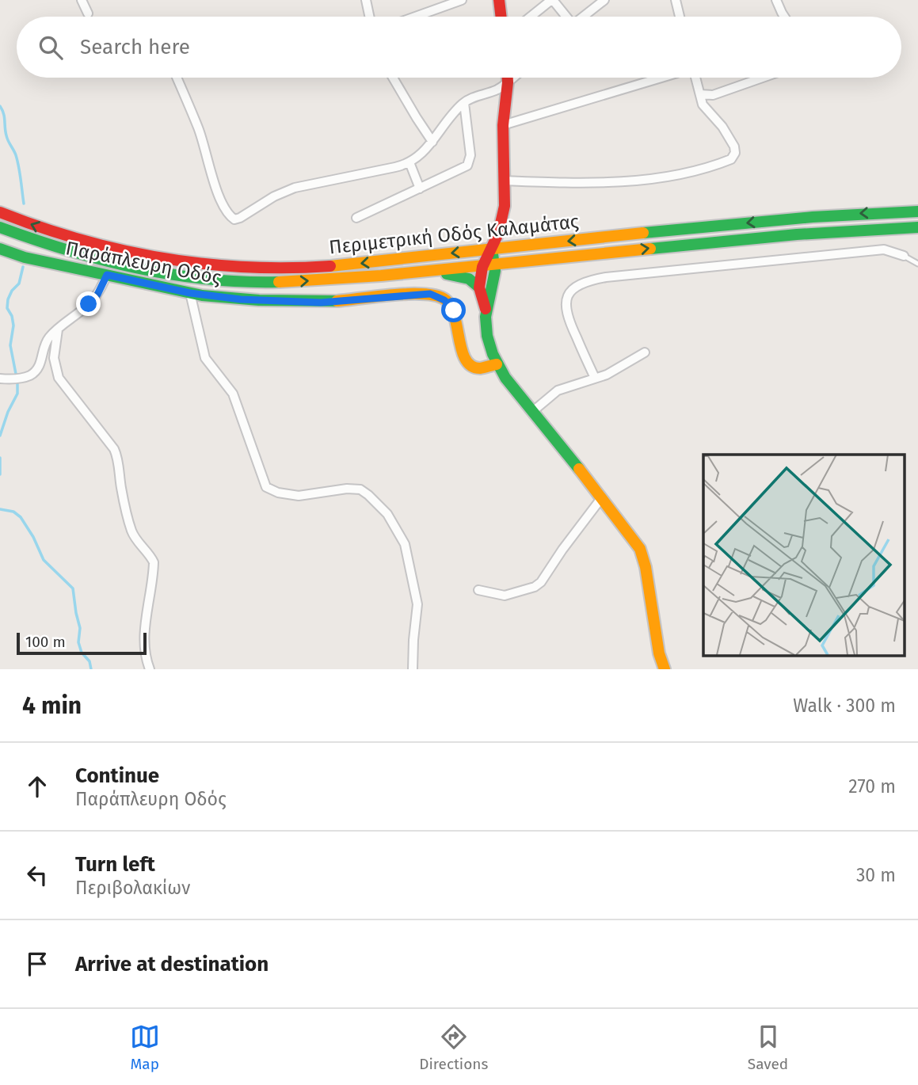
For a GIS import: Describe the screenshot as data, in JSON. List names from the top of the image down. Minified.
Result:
{"streets":{"main road":["Περιμετρική Οδός Καλαμάτας","Παράπλευρη Οδός"]},"scale_bar":"100 m","page":{"search":"Search here","scale":"100 m","heading":["4 min","Walk · 300 m"],"list":[["Continue","Παράπλευρη Οδός","270 m"],["Turn left","Περιβολακίων","30 m"],"Arrive at destination"],"nav":["Map","Directions","Saved"]}}
